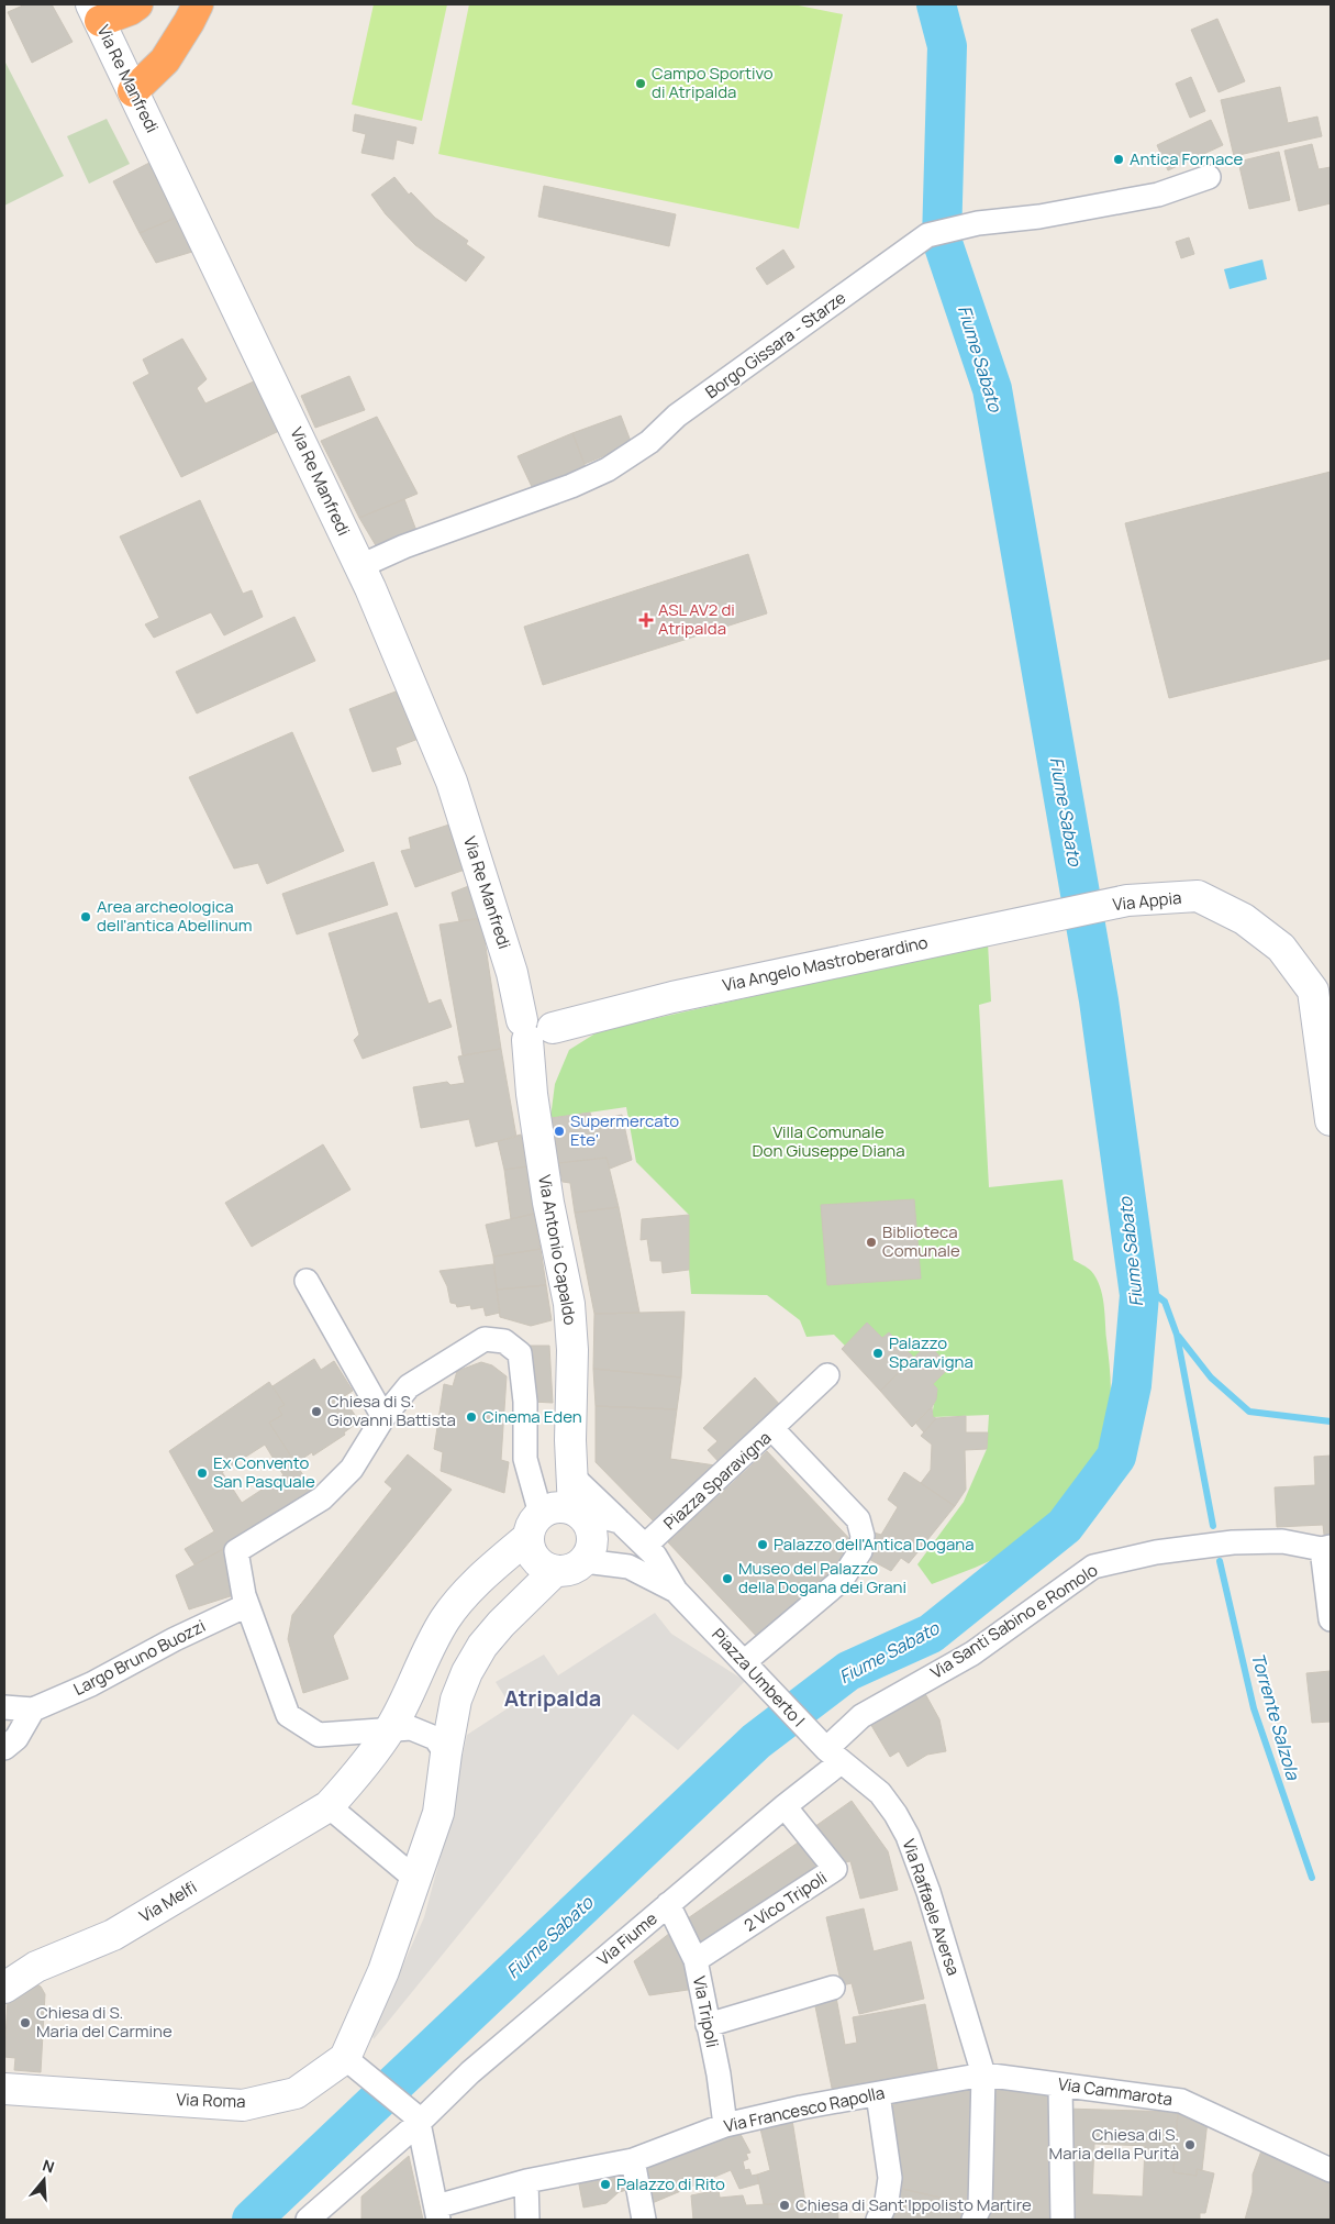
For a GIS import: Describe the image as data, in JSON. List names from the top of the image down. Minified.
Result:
{"streets":{"street":["Via Re Manfredi","Borgo Gissara - Starze","Via Appia","Via Angelo Mastroberardino","Via Antonio Capaldo","Piazza Sparavigna","Via Santi Sabino e Romolo","Largo Bruno Buozzi","Piazza Umberto I","Via Melfi","2 Vico Tripoli","Via Raffaele Aversa","Via Fiume","Via Tripoli","Via Cammarota","Via Roma","Via Francesco Rapolla"]},"crossings":[["Via Re Manfredi","Borgo Gissara - Starze"],["Via Re Manfredi","Via Angelo Mastroberardino"],["Via Re Manfredi","Via Antonio Capaldo"],["Via Appia","Via Angelo Mastroberardino"],["Via Angelo Mastroberardino","Via Antonio Capaldo"],["Piazza Sparavigna","Piazza Umberto I"],["Via Santi Sabino e Romolo","Piazza Umberto I"],["Via Santi Sabino e Romolo","Via Raffaele Aversa"],["Via Santi Sabino e Romolo","Via Fiume"],["Piazza Umberto I","Via Raffaele Aversa"],["Piazza Umberto I","Via Fiume"],["2 Vico Tripoli","Via Fiume"],["2 Vico Tripoli","Via Tripoli"],["Via Raffaele Aversa","Via Fiume"],["Via Raffaele Aversa","Via Cammarota"],["Via Raffaele Aversa","Via Francesco Rapolla"],["Via Fiume","Via Tripoli"],["Via Tripoli","Via Francesco Rapolla"],["Via Cammarota","Via Francesco Rapolla"]],"districts":["Atripalda"],"water":["Fiume Sabato","Torrente Salzola"],"parks":["Villa Comunale Don Giuseppe Diana"],"places":{"other":["Campo Sportivo di Atripalda","Antica Fornace","Area archeologica dell'antica Abellinum","Supermercato Ete'","Biblioteca Comunale","Palazzo Sparavigna","Chiesa di S. Giovanni Battista","Cinema Eden","Ex Convento San Pasquale","Palazzo dell'Antica Dogana","Museo del Palazzo della Dogana dei Grani","Chiesa di S. Maria del Carmine","Chiesa di S. Maria della Purità","Palazzo di Rito","Chiesa di Sant'Ippolisto Martire"],"health":["ASL AV2 di Atripalda"]},"north":"top"}
